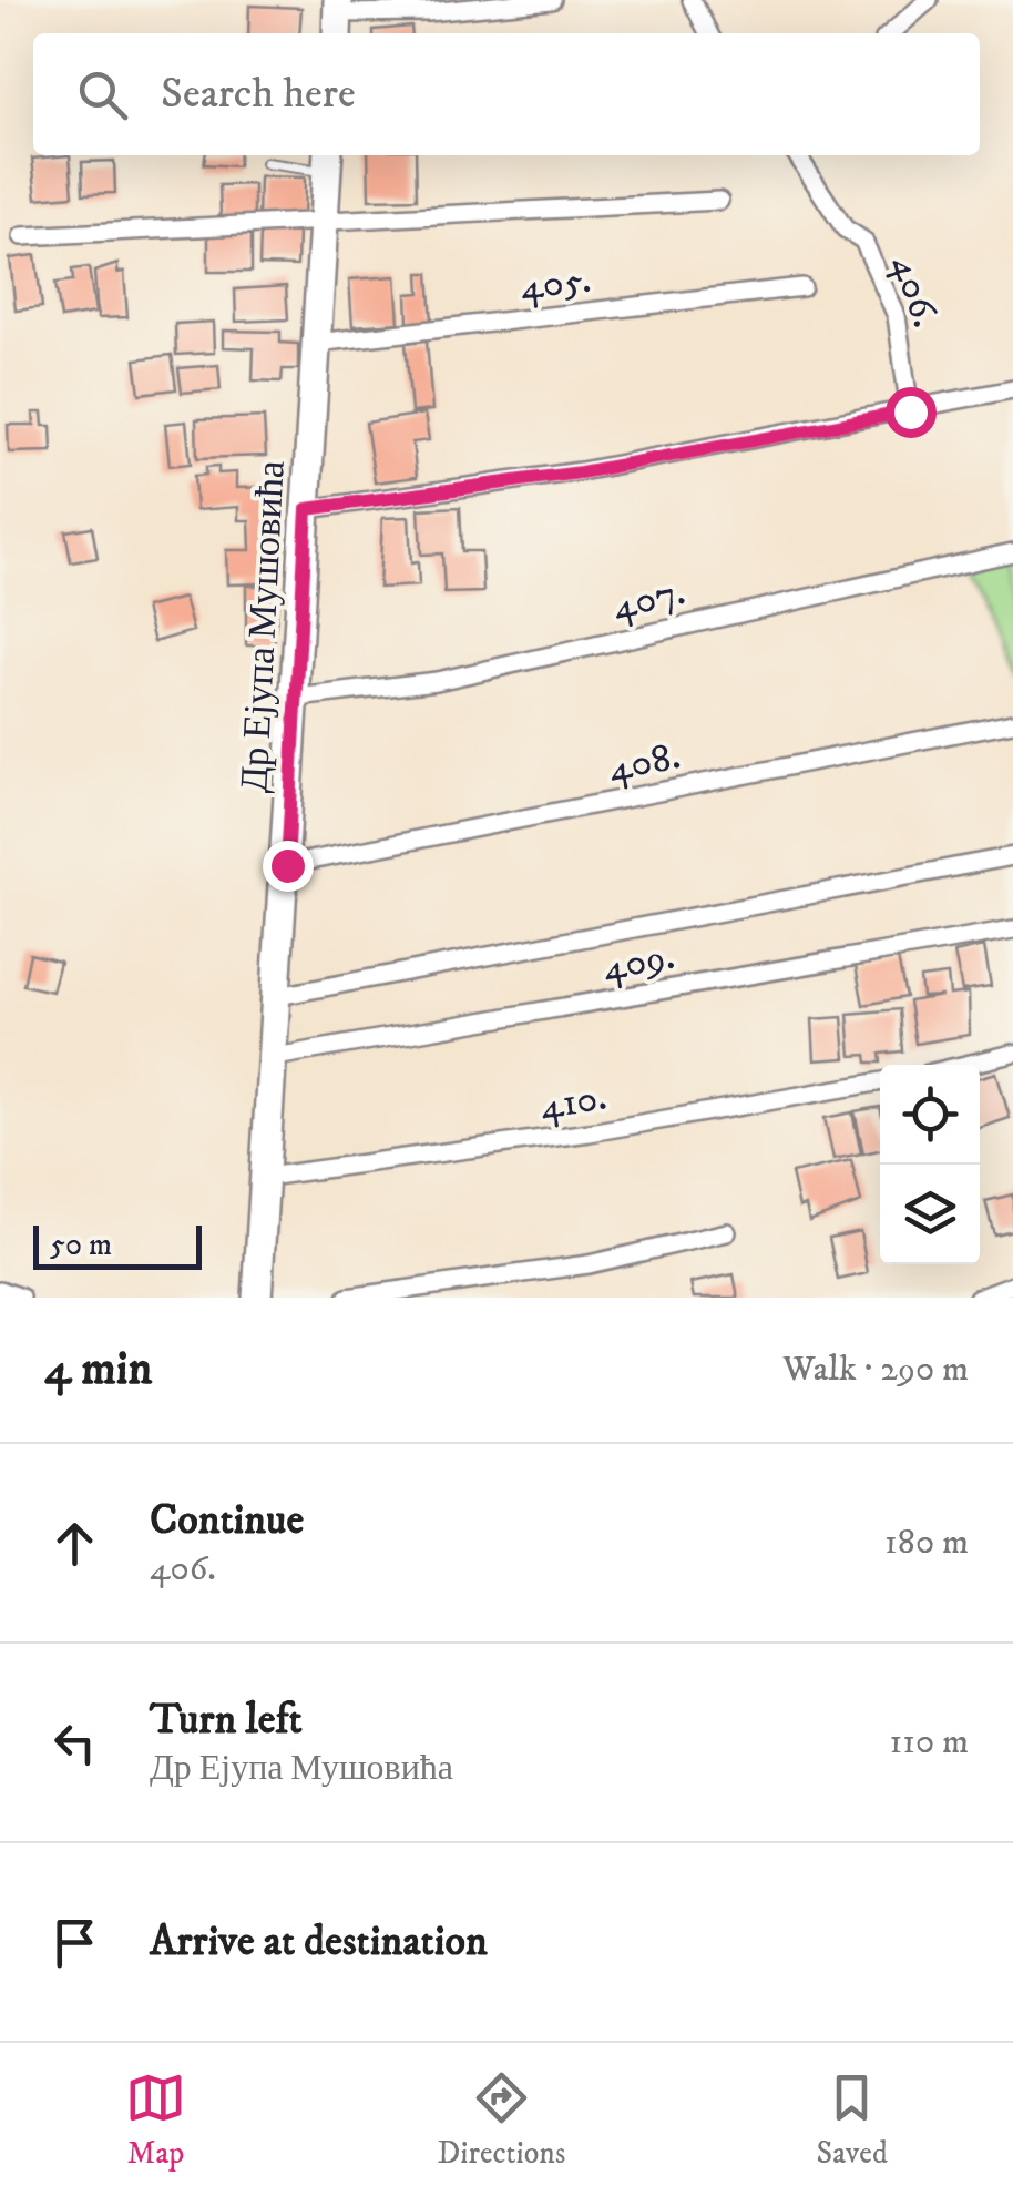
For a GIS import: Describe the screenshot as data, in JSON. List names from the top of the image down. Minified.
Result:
{"streets":{"main road":["Др Ејупа Мушовића"],"street":["405.","406.","407.","408.","409.","410."]},"crossings":[["405.","Др Ејупа Мушовића"],["407.","Др Ејупа Мушовића"],["Др Ејупа Мушовића","408."],["Др Ејупа Мушовића","409."],["Др Ејупа Мушовића","410."]],"scale_bar":"50 m","page":{"search":"Search here","scale":"50 m","heading":["4 min","Walk · 290 m"],"list":[["Continue","406.","180 m"],["Turn left","Др Ејупа Мушовића","110 m"],"Arrive at destination"],"nav":["Map","Directions","Saved"]}}
